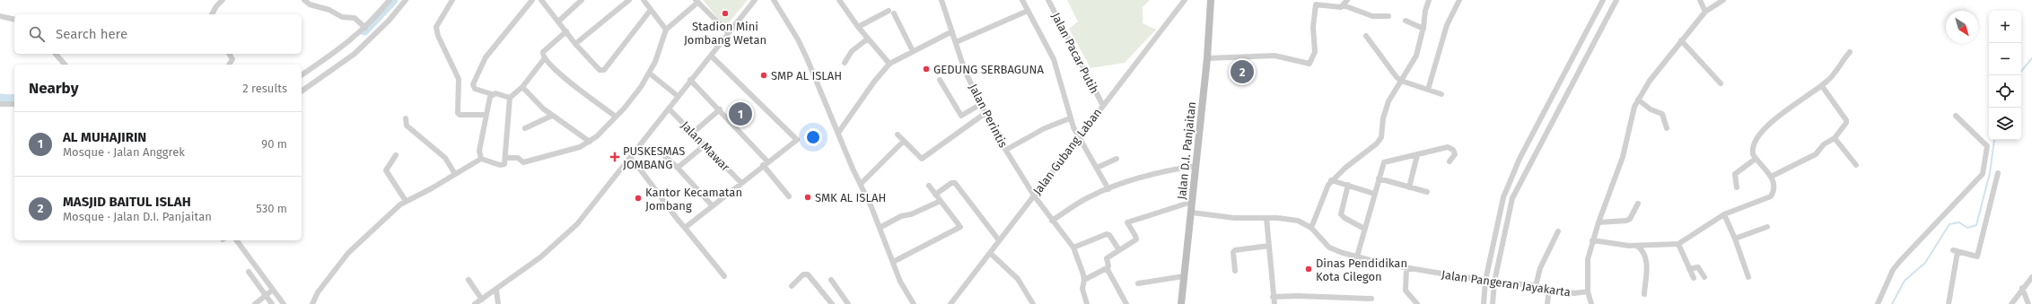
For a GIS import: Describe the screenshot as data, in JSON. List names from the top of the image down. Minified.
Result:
{"streets":{"street":["Jalan Pacar Putih","Jalan Perintis","Jalan Mawar","Jalan D.I. Panjaitan","Jalan Gubang Laban","Jalan Pangeran Jayakarta"]},"crossings":[["Jalan Pacar Putih","Jalan Gubang Laban"],["Jalan Perintis","Jalan Gubang Laban"],["Jalan D.I. Panjaitan","Jalan Pangeran Jayakarta"]],"places":{"other":["Stadion Mini Jombang Wetan","GEDUNG SERBAGUNA","SMP AL ISLAH","SMK AL ISLAH","Kantor Kecamatan Jombang","Dinas Pendidikan Kota Cilegon"],"health":["PUSKESMAS JOMBANG"]},"north":"bottom right","page":{"map_buttons":["+","−"],"search":"Search here","pins":["2","1"],"heading":["Nearby","2 results"],"list":[{"mark":"1","name":"AL MUHAJIRIN","note":"Mosque · Jalan Anggrek","value":"90 m"},{"mark":"2","name":"MASJID BAITUL ISLAH","note":"Mosque · Jalan D.I. Panjaitan","value":"530 m"}]}}
